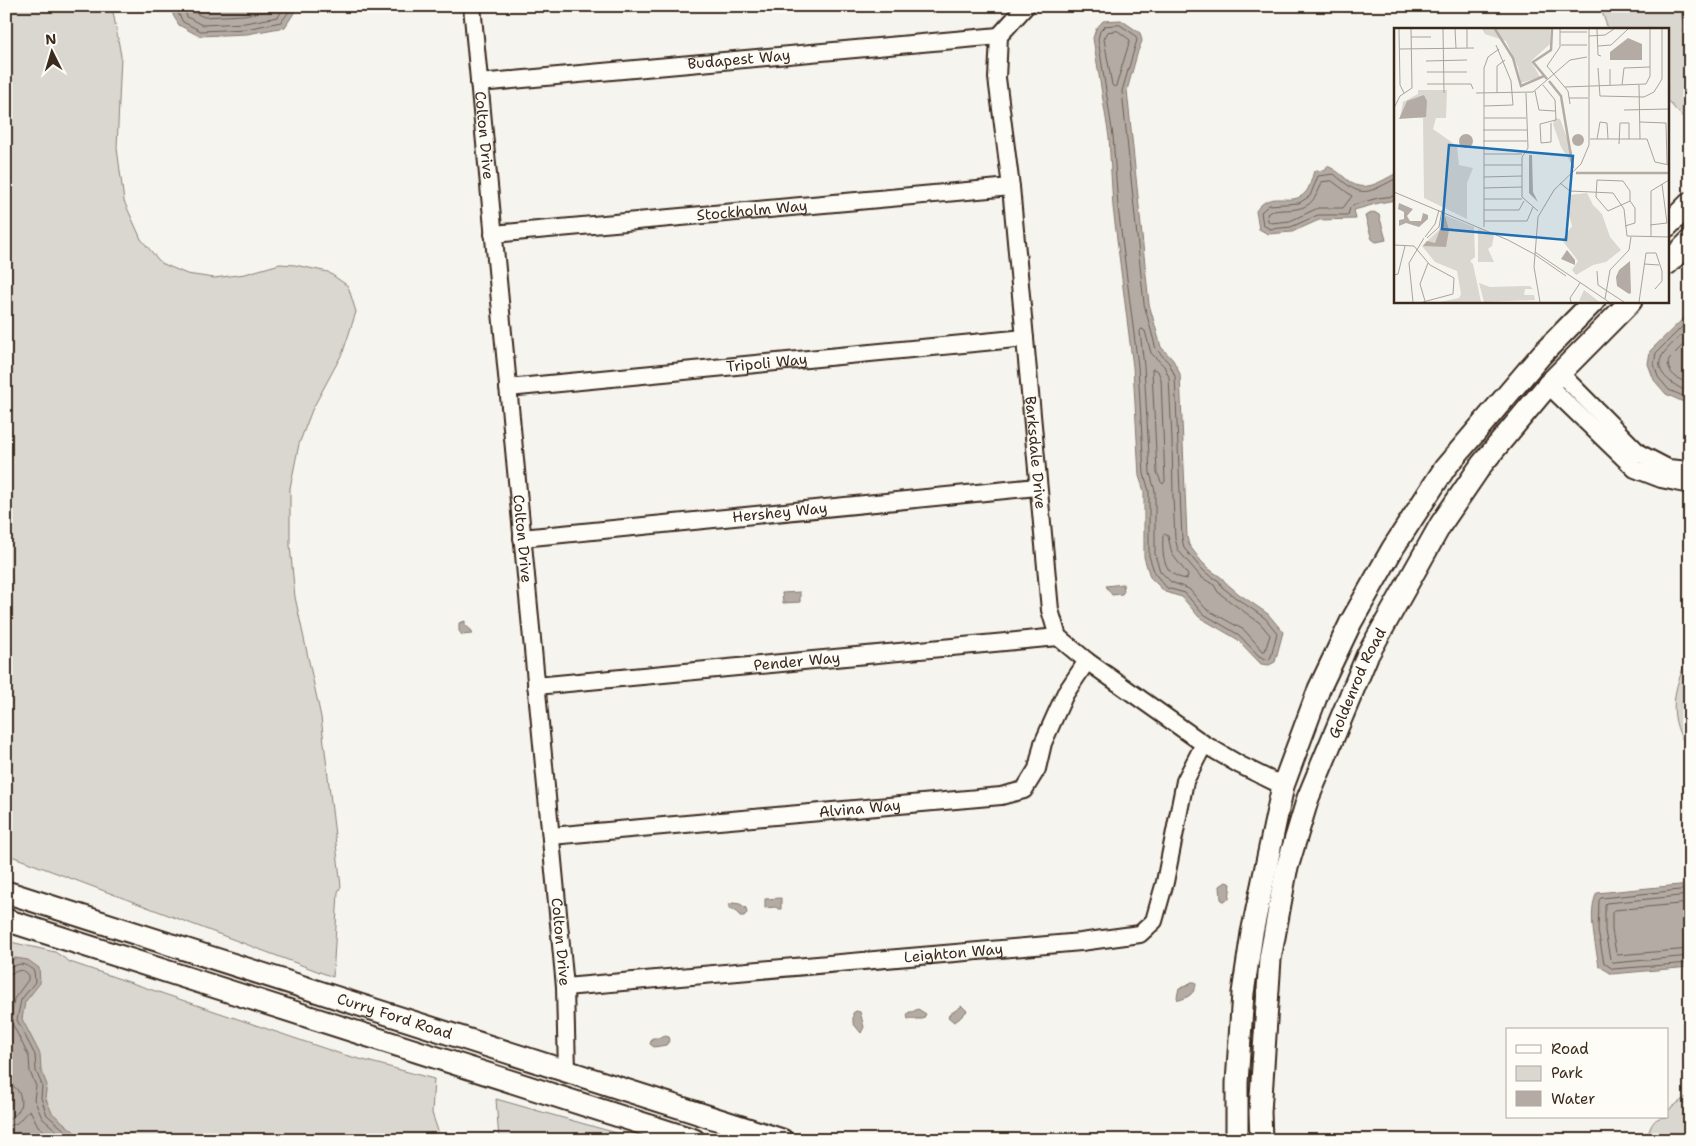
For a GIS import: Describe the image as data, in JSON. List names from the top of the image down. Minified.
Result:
{"streets":{"main road":["Goldenrod Road","Curry Ford Road"],"street":["Budapest Way","Colton Drive","Stockholm Way","Tripoli Way","Barksdale Drive","Hershey Way","Pender Way","Alvina Way","Leighton Way"]},"crossings":[["Budapest Way","Colton Drive"],["Budapest Way","Barksdale Drive"],["Colton Drive","Stockholm Way"],["Colton Drive","Tripoli Way"],["Colton Drive","Hershey Way"],["Colton Drive","Pender Way"],["Colton Drive","Alvina Way"],["Colton Drive","Leighton Way"],["Colton Drive","Curry Ford Road"],["Stockholm Way","Barksdale Drive"],["Tripoli Way","Barksdale Drive"],["Barksdale Drive","Hershey Way"],["Barksdale Drive","Pender Way"]],"legend":["Road","Park","Water"],"north":"top"}
